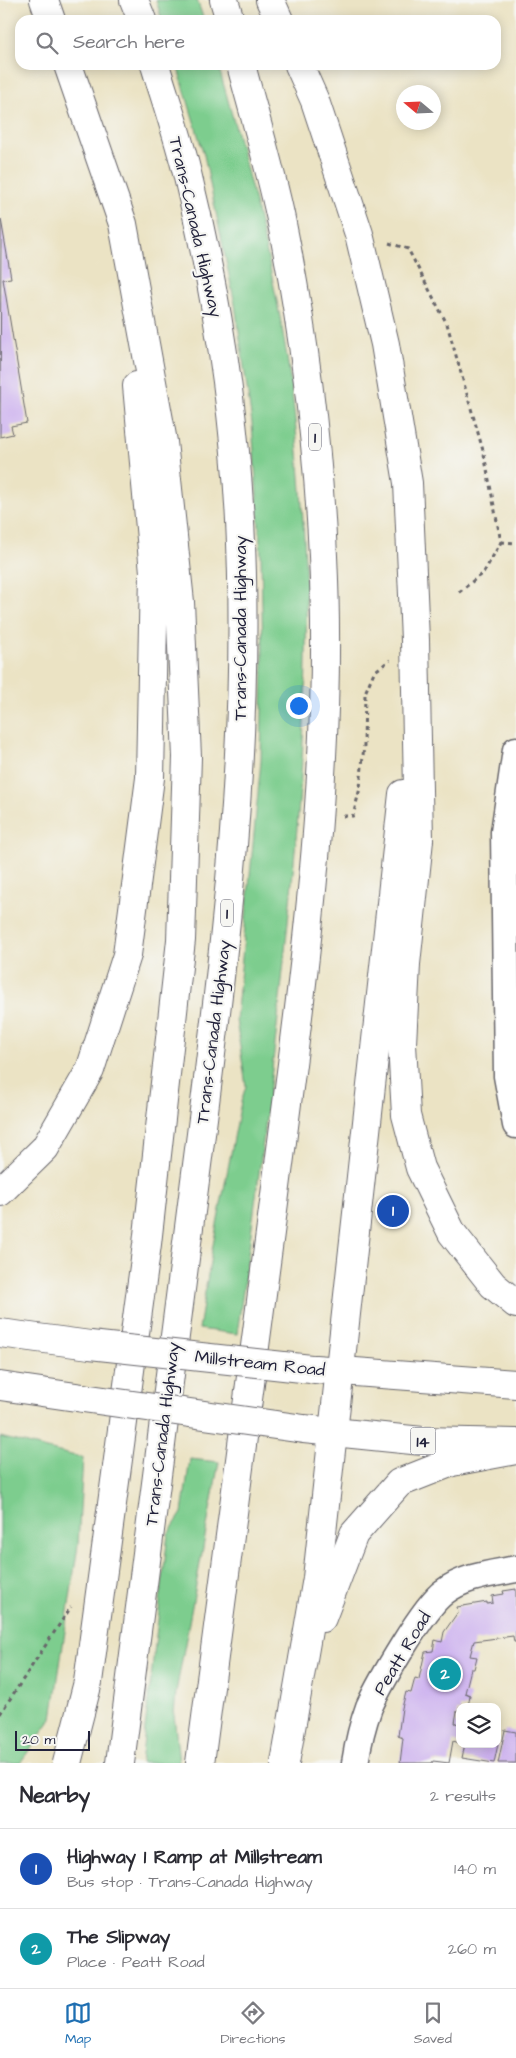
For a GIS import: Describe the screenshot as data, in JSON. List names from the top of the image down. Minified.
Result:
{"streets":{"main road":["Trans-Canada Highway","1","Millstream Road","14"],"street":["Peatt Road"]},"scale_bar":"20 m","north":"left","page":{"search":"Search here","pins":["1","2"],"scale":"20 m","heading":["Nearby","2 results"],"list":[{"mark":"1","name":"Highway 1 Ramp at Millstream","note":"Bus stop · Trans-Canada Highway","value":"140 m"},{"mark":"2","name":"The Slipway","note":"Place · Peatt Road","value":"260 m"}],"nav":["Map","Directions","Saved"]}}
